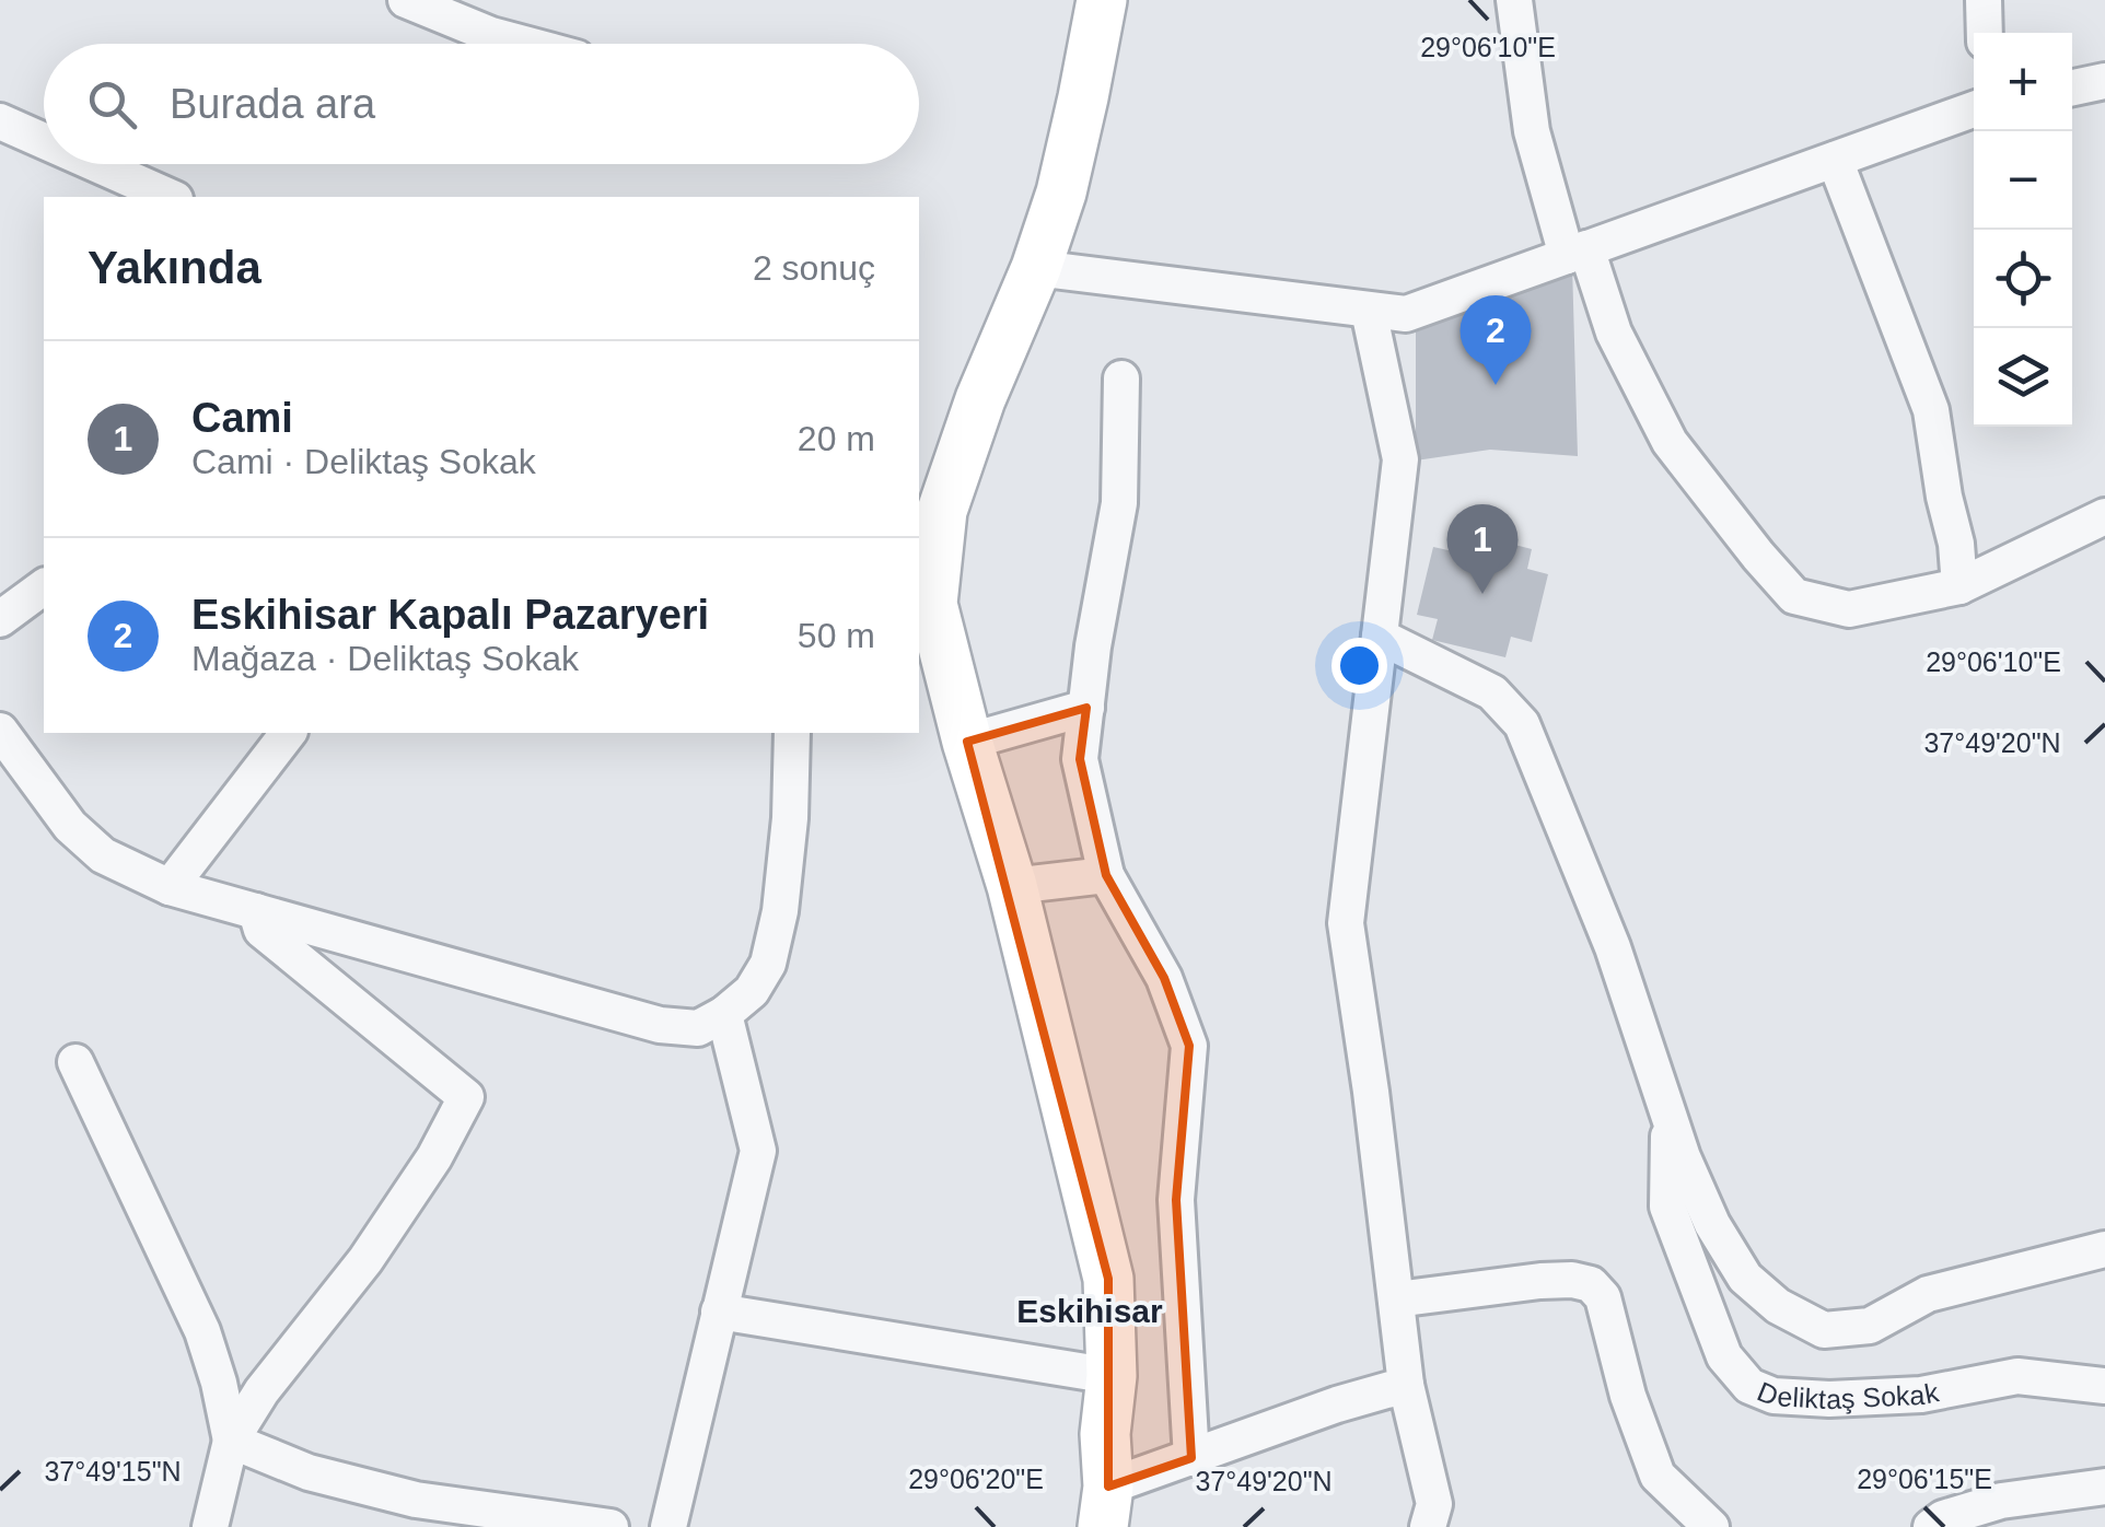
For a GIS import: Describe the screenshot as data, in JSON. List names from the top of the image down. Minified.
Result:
{"streets":{"street":["Deliktaş Sokak"]},"districts":["Eskihisar"],"page":{"map_buttons":["+","−"],"search":"Burada ara","heading":["Yakında","2 sonuç"],"pins":["2","1"],"list":[{"mark":"1","name":"Cami","note":"Cami · Deliktaş Sokak","value":"20 m"},{"mark":"2","name":"Eskihisar Kapalı Pazaryeri","note":"Mağaza · Deliktaş Sokak","value":"50 m"}]},"coordinates":["29°06'10\"E","37°49'20\"N","37°49'15\"N","29°06'20\"E","29°06'15\"E"]}
